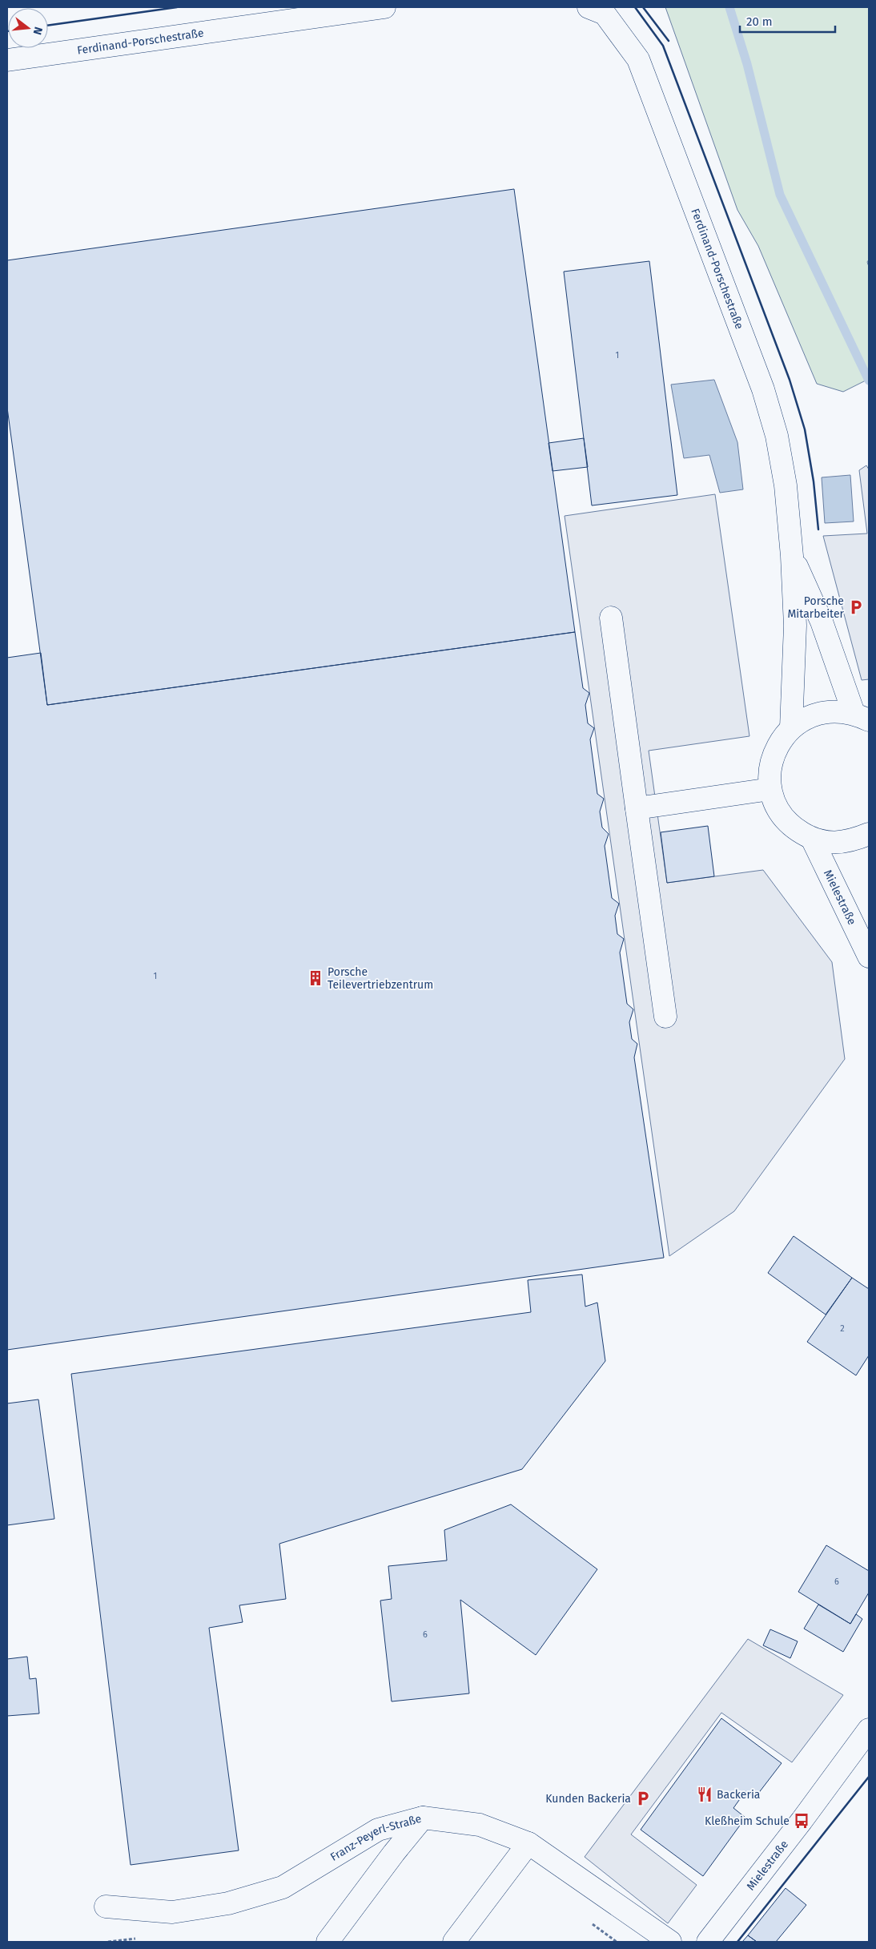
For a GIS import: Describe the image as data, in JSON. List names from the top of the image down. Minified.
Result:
{"streets":{"street":["Ferdinand-Porschestraße","Mielestraße","Franz-Peyerl-Straße"]},"places":{"parking":["Porsche Mitarbeiter","Kunden Backeria"],"building":["Porsche Teilevertriebzentrum"],"restaurant":["Backeria"],"bus stop":["Kleßheim Schule"]},"house_numbers":["1","1","2","6","6"],"scale_bar":"20 m","north":"right"}
